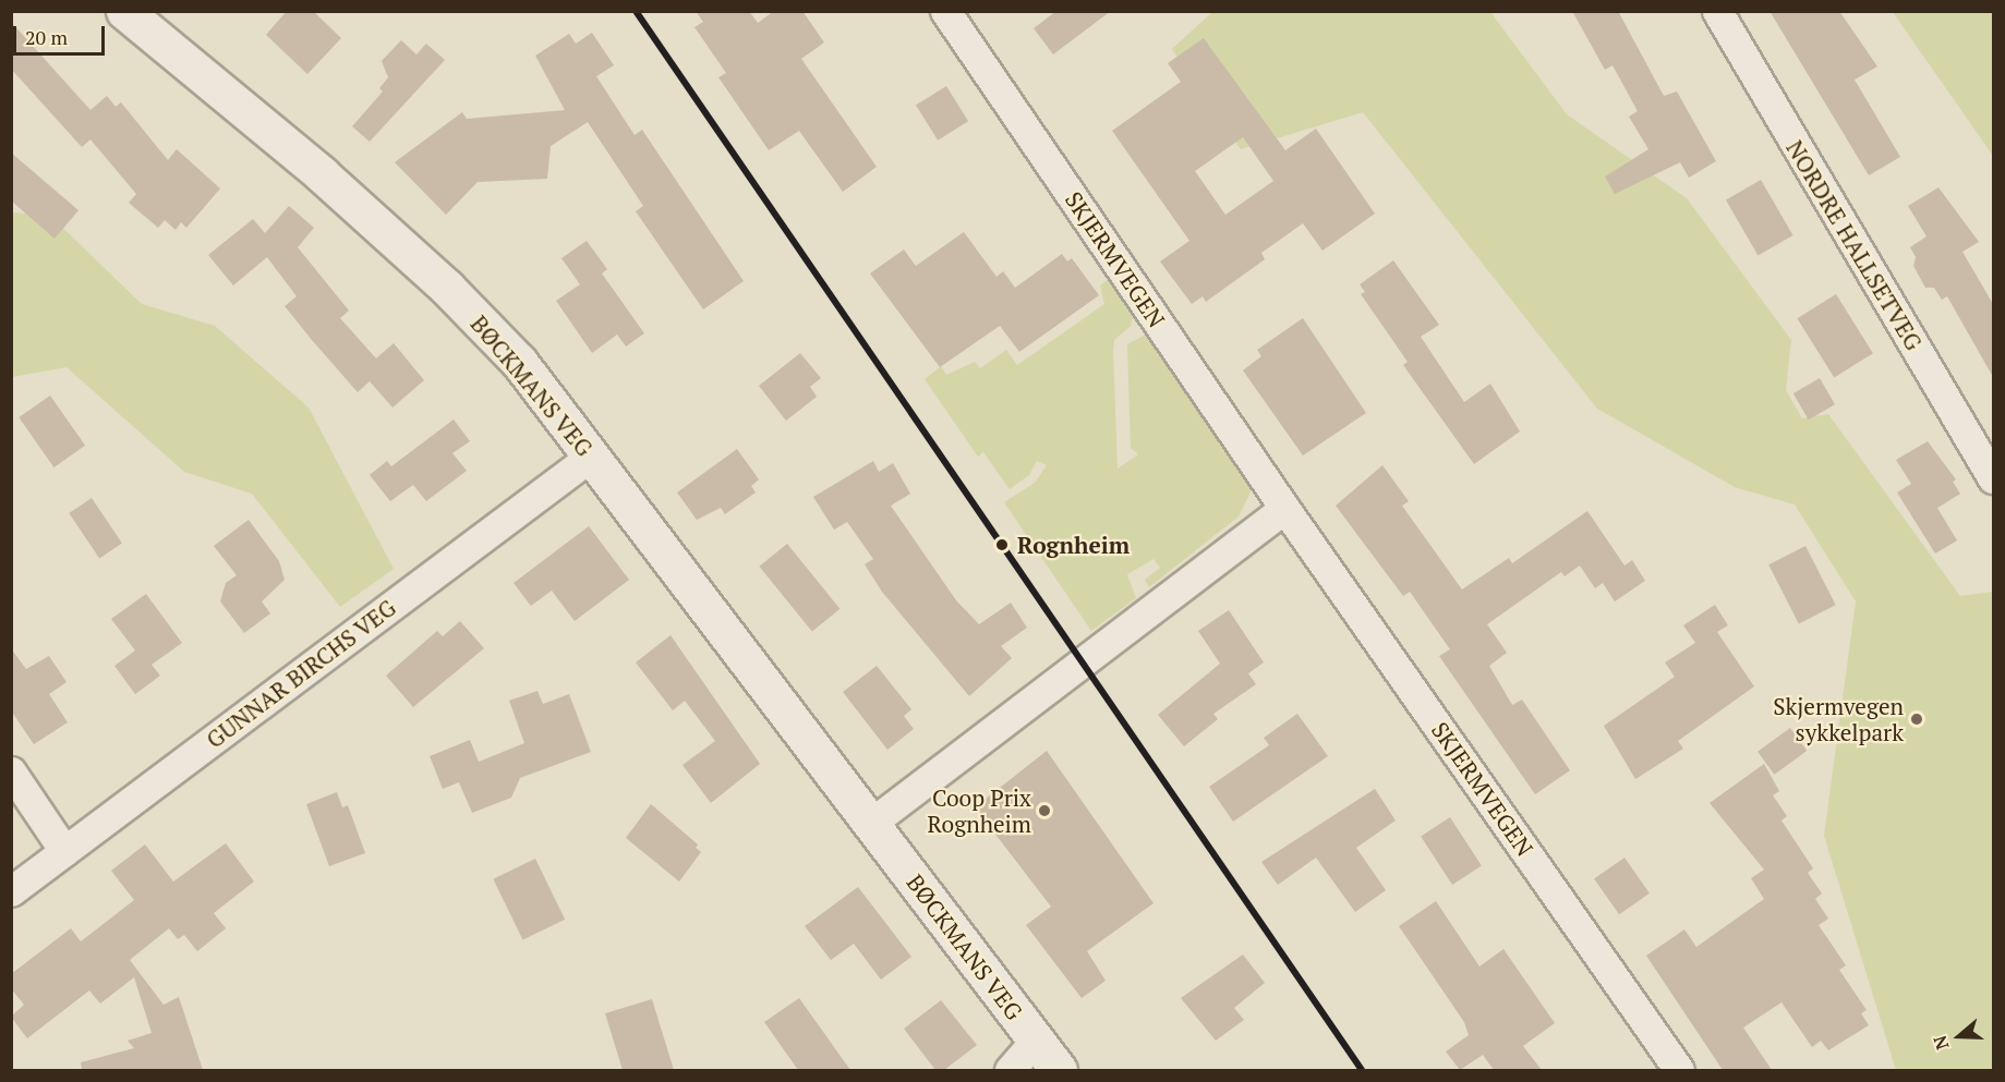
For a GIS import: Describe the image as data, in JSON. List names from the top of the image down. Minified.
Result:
{"streets":{"main road":["BØCKMANS VEG"],"street":["NORDRE HALLSETVEG","SKJERMVEGEN","GUNNAR BIRCHS VEG"]},"crossings":[["BØCKMANS VEG","GUNNAR BIRCHS VEG"]],"places":["Rognheim","Skjermvegen sykkelpark","Coop Prix Rognheim"],"scale_bar":"20 m","north":"left"}
